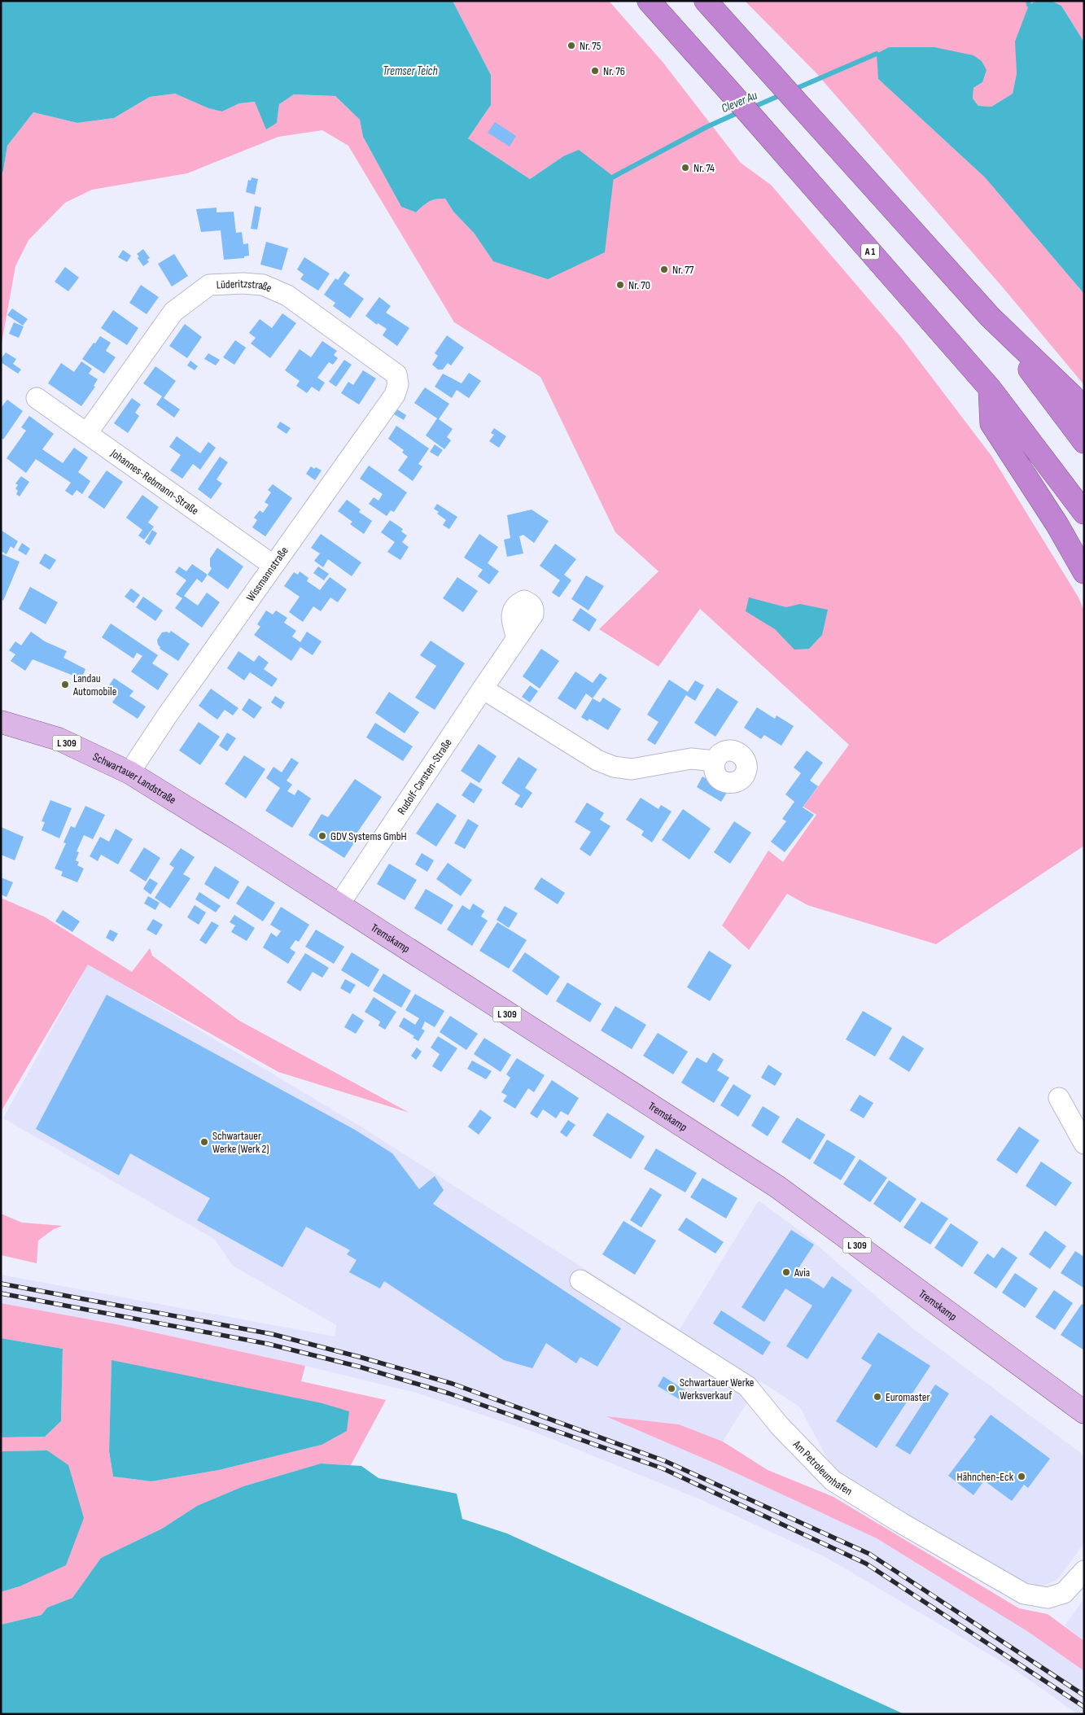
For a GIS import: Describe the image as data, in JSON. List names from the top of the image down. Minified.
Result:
{"streets":{"highway":["A 1"],"main road":["L 309","Schwartauer Landstraße","Tremskamp"],"street":["Lüderitzstraße","Johannes-Rebmann-Straße","Wissmannstraße","Rudolf-Carsten-Straße","Am Petroleumhafen"]},"crossings":[["Lüderitzstraße","Johannes-Rebmann-Straße"],["Lüderitzstraße","Wissmannstraße"],["Johannes-Rebmann-Straße","Wissmannstraße"],["Wissmannstraße","Schwartauer Landstraße"],["Rudolf-Carsten-Straße","Tremskamp"],["Schwartauer Landstraße","Tremskamp"]],"water":["Tremser Teich","Clever Au"],"places":["Nr. 75","Nr. 76","Nr. 74","Nr. 77","Nr. 70","Landau Automobile","GDV Systems GmbH","Schwartauer Werke (Werk 2)","Avia","Schwartauer Werke Werksverkauf","Euromaster","Hähnchen-Eck"]}
